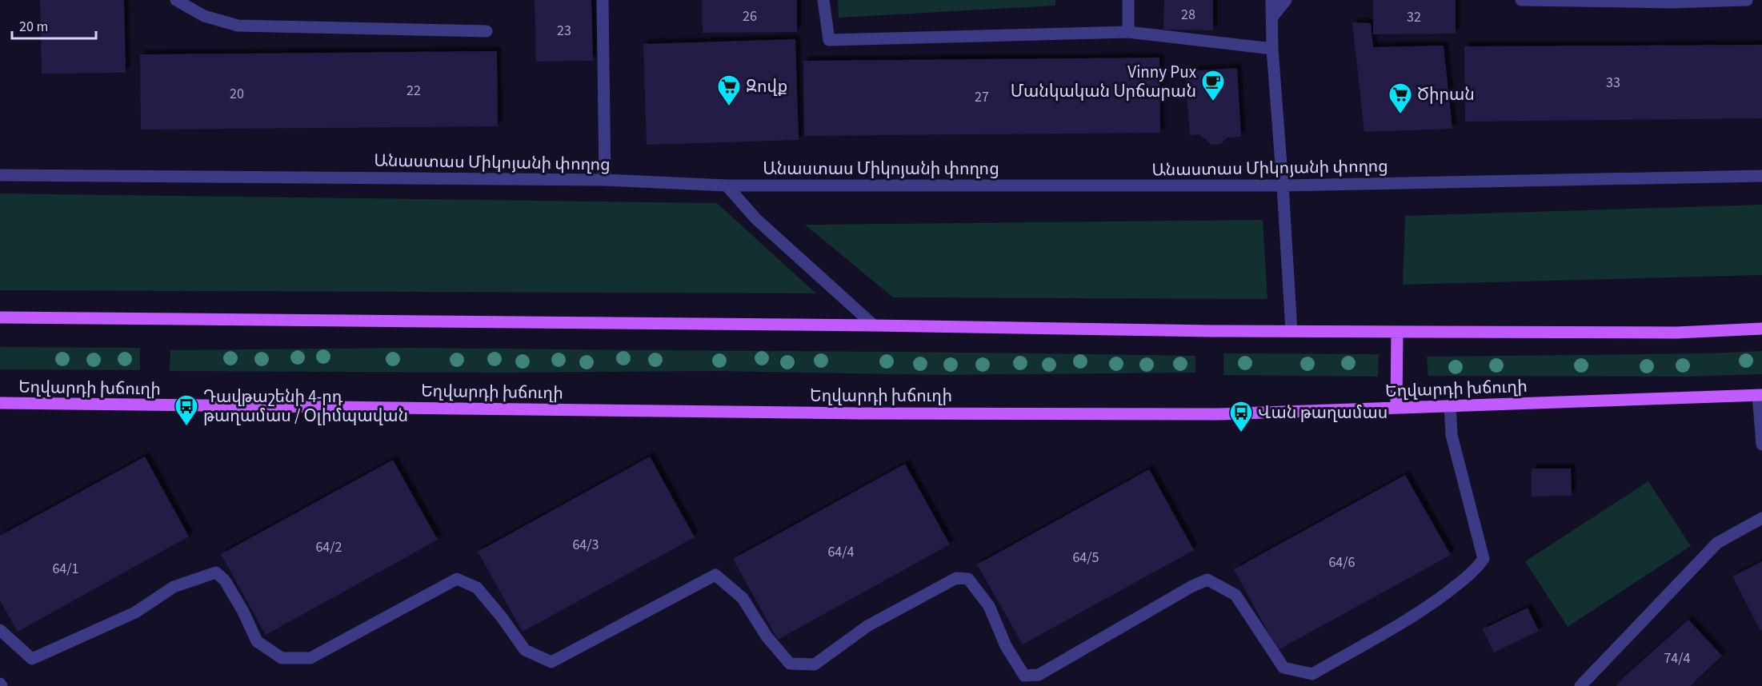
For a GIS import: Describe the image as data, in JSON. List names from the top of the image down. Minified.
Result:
{"streets":{"main road":["Եղվարդի խճուղի"],"street":["Անաստաս Միկոյանի փողոց"]},"places":{"cafe":["Vinny Pux Մանկական Սրճարան"],"supermarket":["Զովք","Ծիրան"],"bus stop":["Դավթաշենի 4-րդ թաղամաս / Օլիմպավան","Վան թաղամաս"]},"house_numbers":["28","26","32","23","33","22","20","27","64/3","64/2","64/4","64/5","64/6","64/1","74/4"],"scale_bar":"20 m"}
